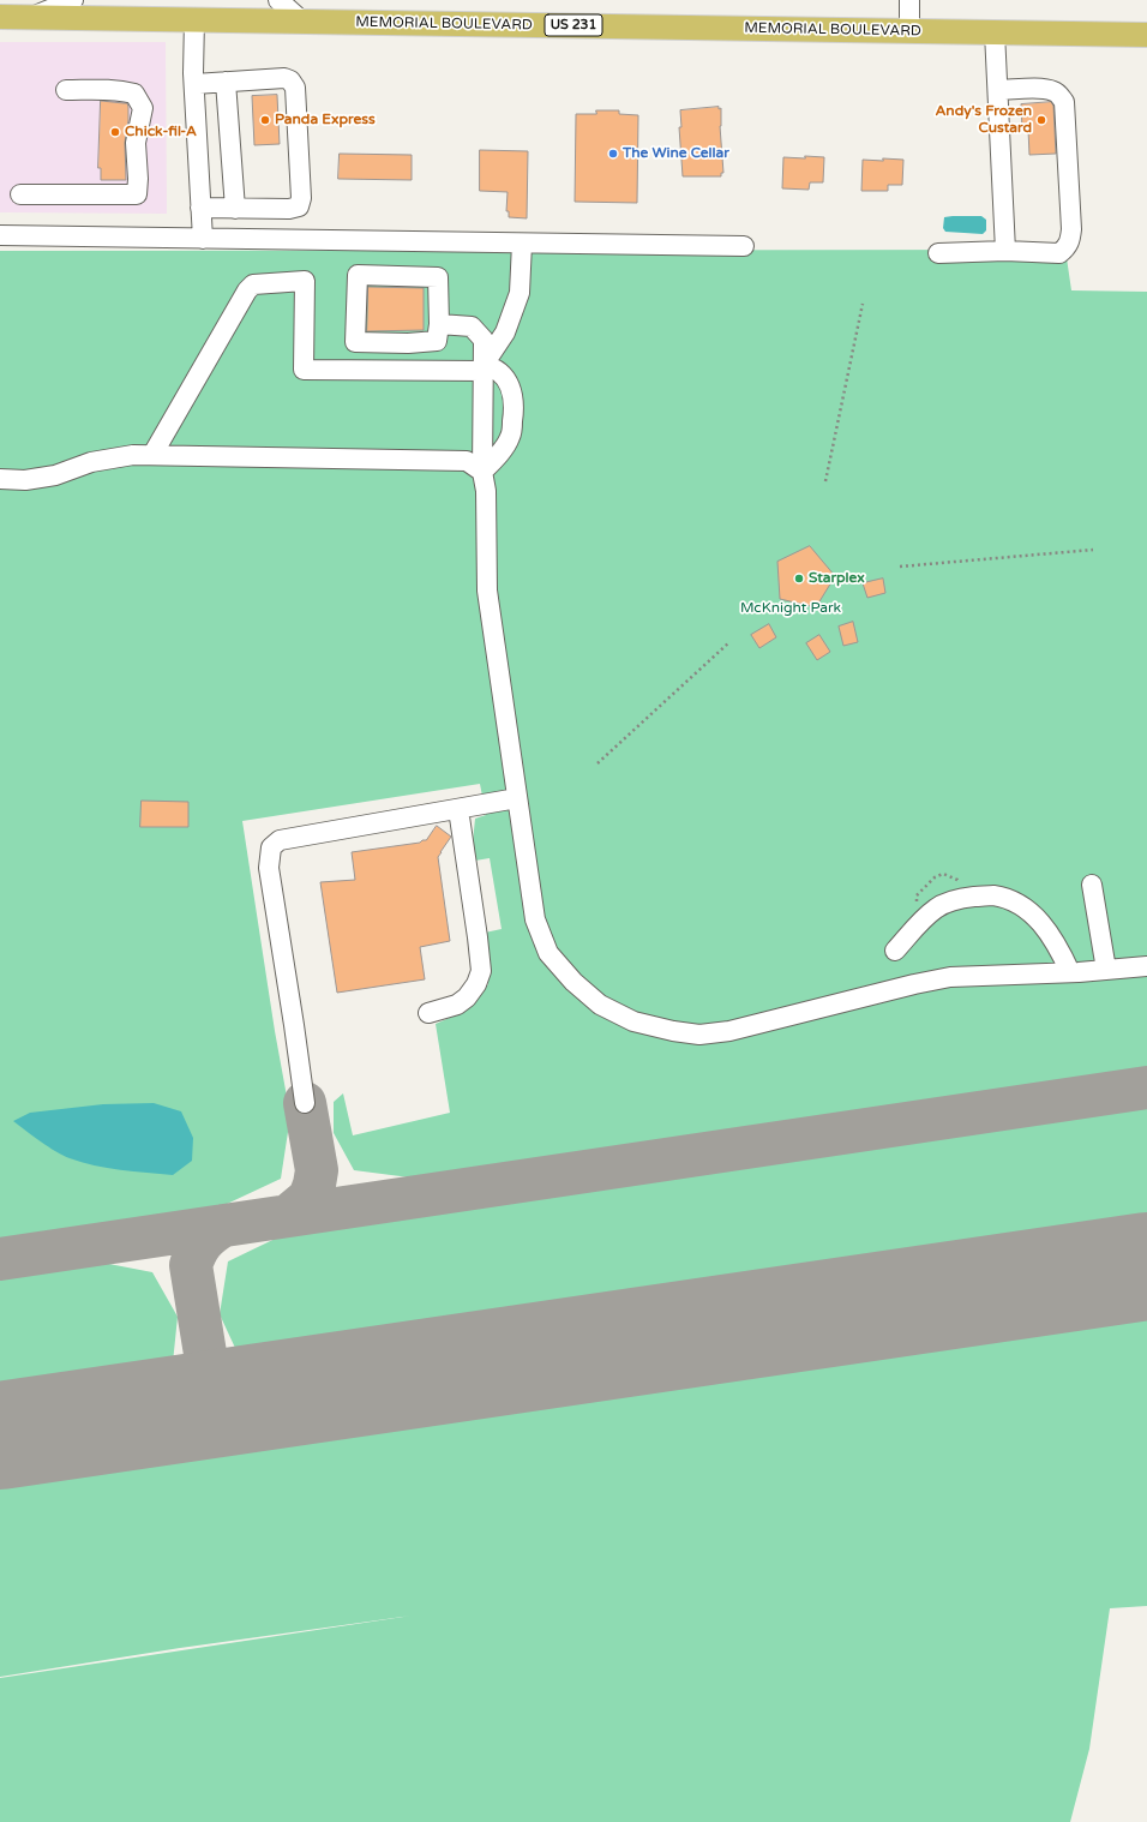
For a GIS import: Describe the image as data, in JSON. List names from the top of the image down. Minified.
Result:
{"streets":{"main road":["MEMORIAL BOULEVARD","US 231"]},"parks":["McKnight Park"],"places":["Panda Express","Andy's Frozen Custard","Chick-fil-A","The Wine Cellar","Starplex"]}
